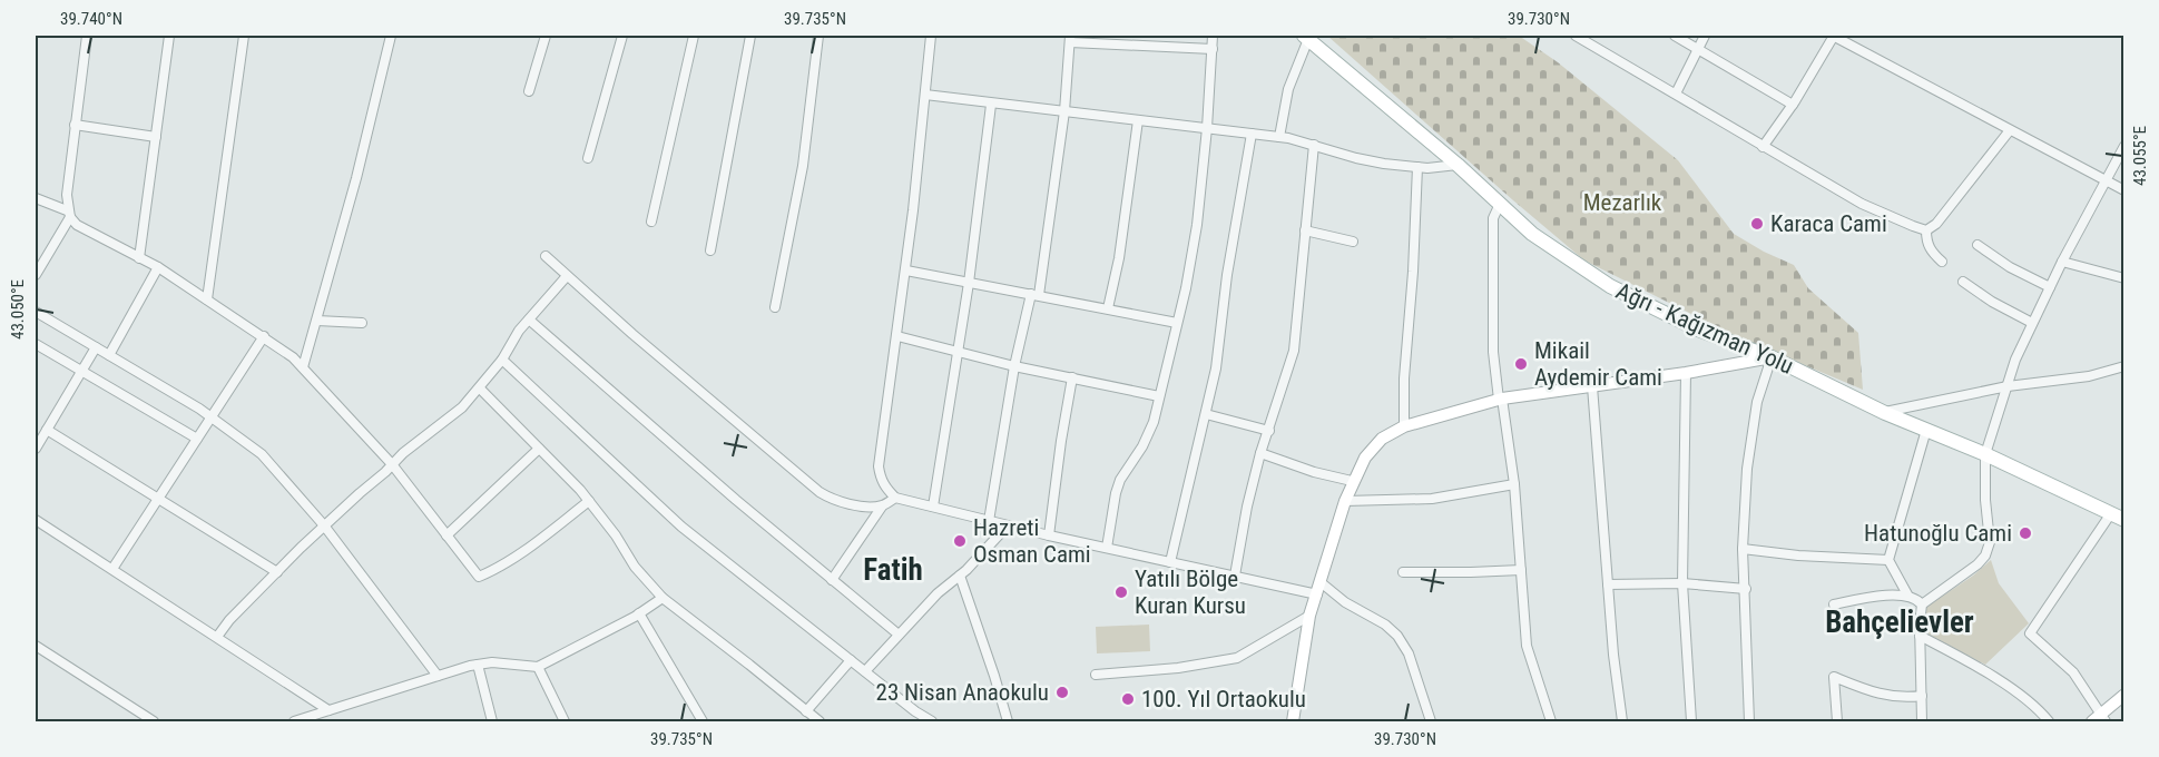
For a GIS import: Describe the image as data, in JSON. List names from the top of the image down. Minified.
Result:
{"streets":{"main road":["Ağrı - Kağızman Yolu"]},"districts":["Fatih","Bahçelievler"],"parks":["Mezarlık"],"places":["Karaca Cami","Mikail Aydemir Cami","Hatunoğlu Cami","Hazreti Osman Cami","Yatılı Bölge Kuran Kursu","23 Nisan Anaokulu","100. Yıl Ortaokulu"],"coordinates":["39.740°N","39.735°N","39.730°N","43.055°E","43.050°E"]}
